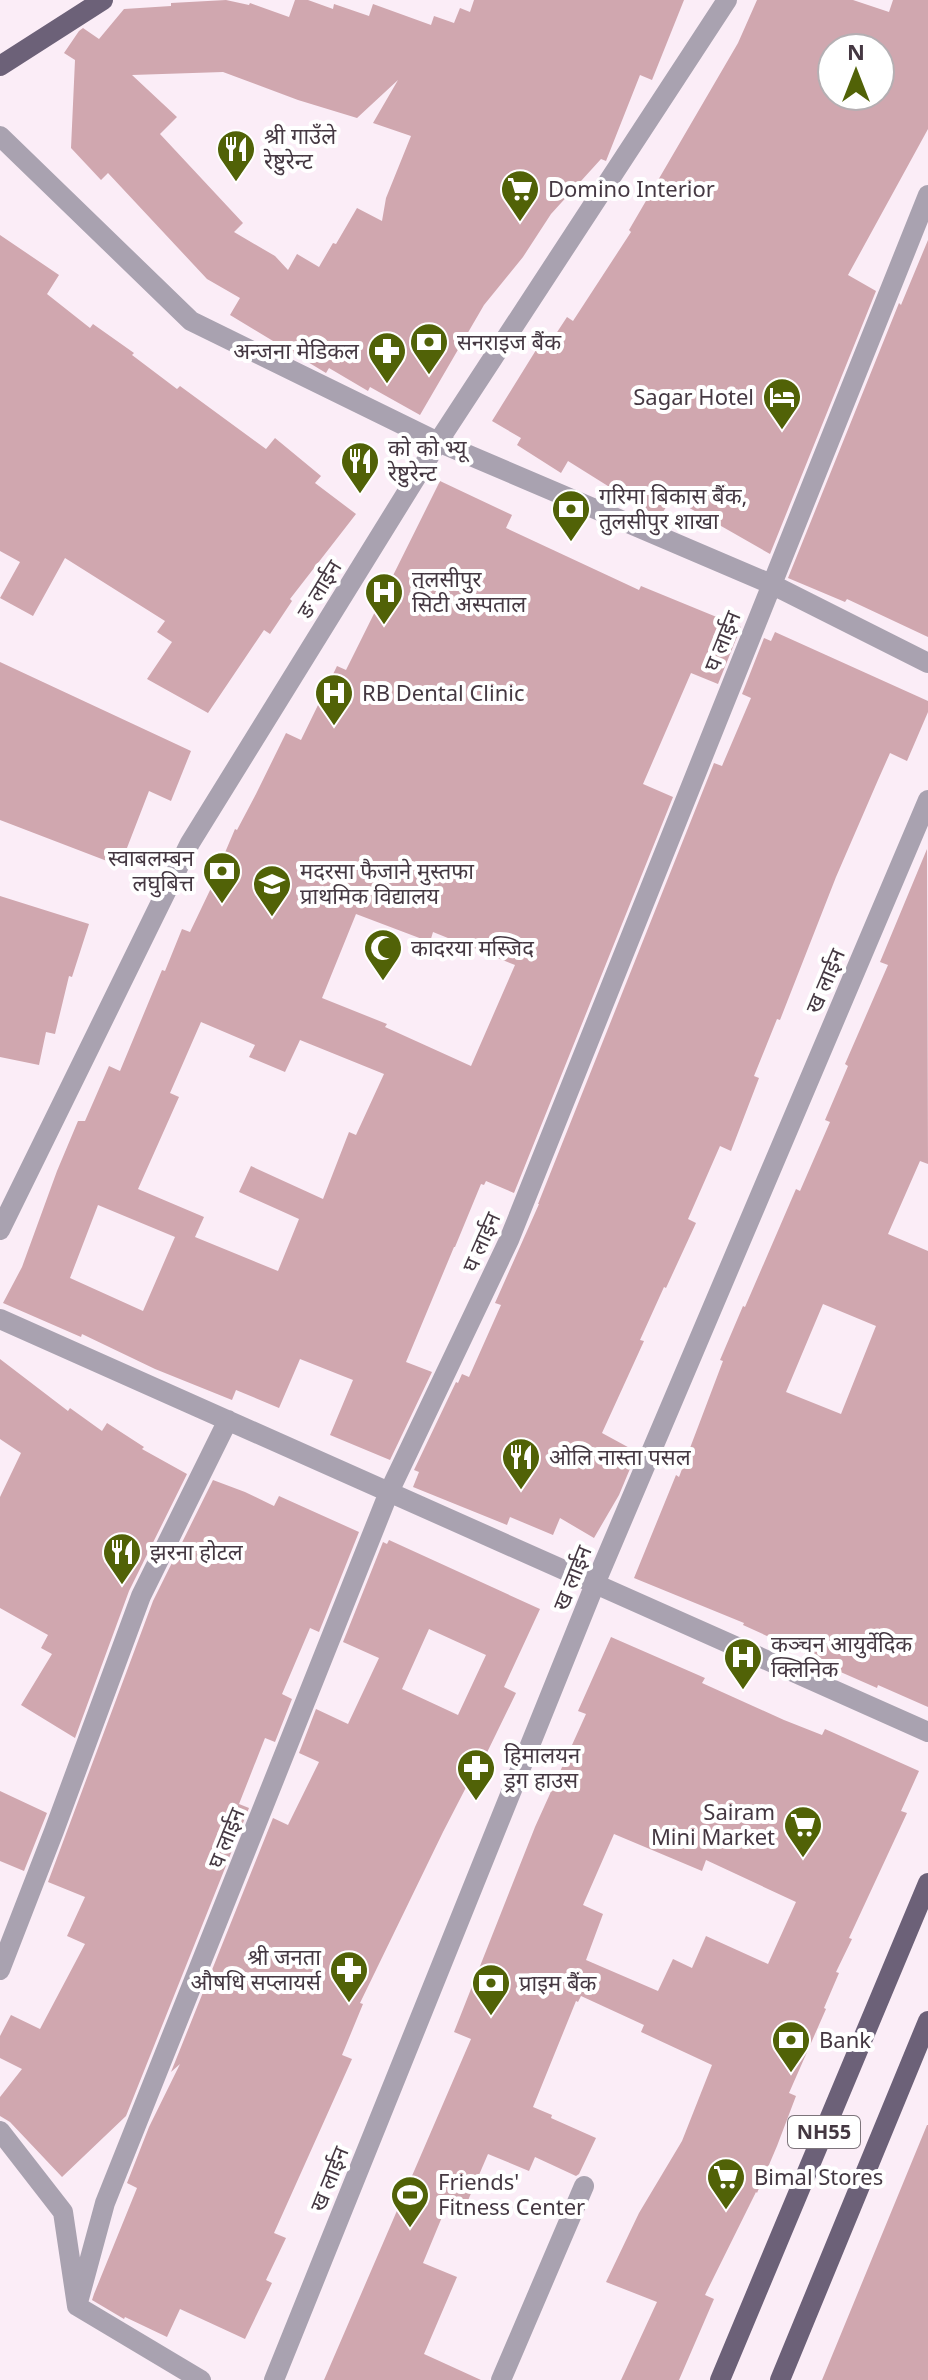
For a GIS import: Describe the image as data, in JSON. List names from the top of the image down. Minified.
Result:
{"streets":{"main road":["NH55"],"street":["ङ लाईन","घ लाईन","ख लाईन"]},"places":{"restaurant":["श्री गाउँले रेष्टुरेन्ट","को को भ्यू रेष्टुरेन्ट","ओलि नास्ता पसल","झरना होटल"],"supermarket":["Domino Interior","Sairam Mini Market","Bimal Stores"],"bank":["सनराइज बैंक","गरिमा बिकास बैंक, तुलसीपुर शाखा","स्वाबलम्बन लघुबित्त","प्राइम बैंक","Bank"],"pharmacy":["अन्जना मेडिकल","हिमालयन ड्रग हाउस","श्री जनता औषधि सप्लायर्स"],"hotel":["Sagar Hotel"],"hospital":["तुलसीपुर सिटी अस्पताल","RB Dental Clinic","कञ्चन आयुर्वेदिक क्लिनिक"],"school or university":["मदरसा फैजाने मुस्तफा प्राथमिक विद्यालय"],"mosque":["कादरया मस्जिद"],"sports":["Friends' Fitness Center"]},"north":"top"}
